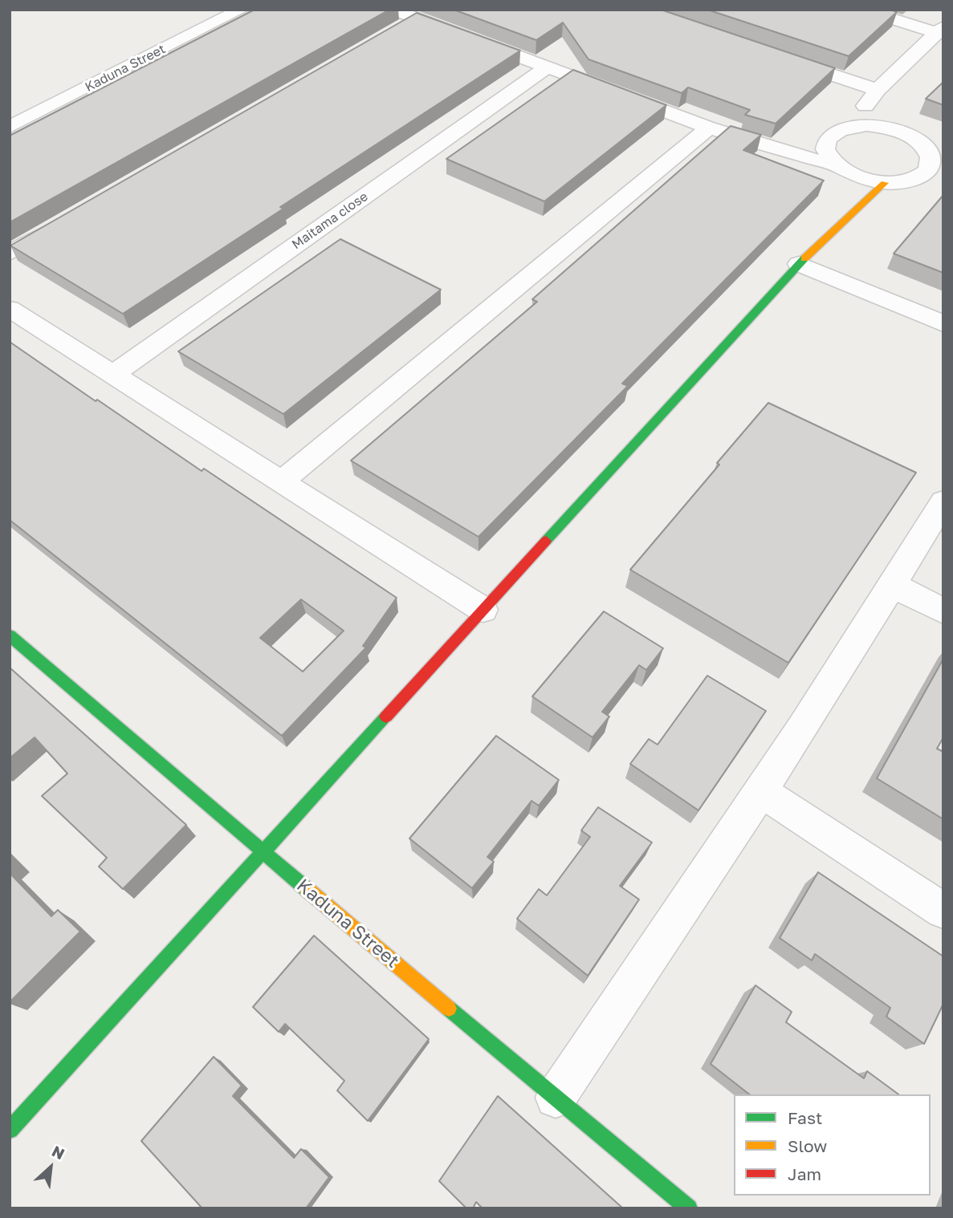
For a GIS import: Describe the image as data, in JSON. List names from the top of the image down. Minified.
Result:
{"streets":{"street":["Kaduna Street","Maitama close"]},"legend":["Fast","Slow","Jam"],"north":"top right"}
